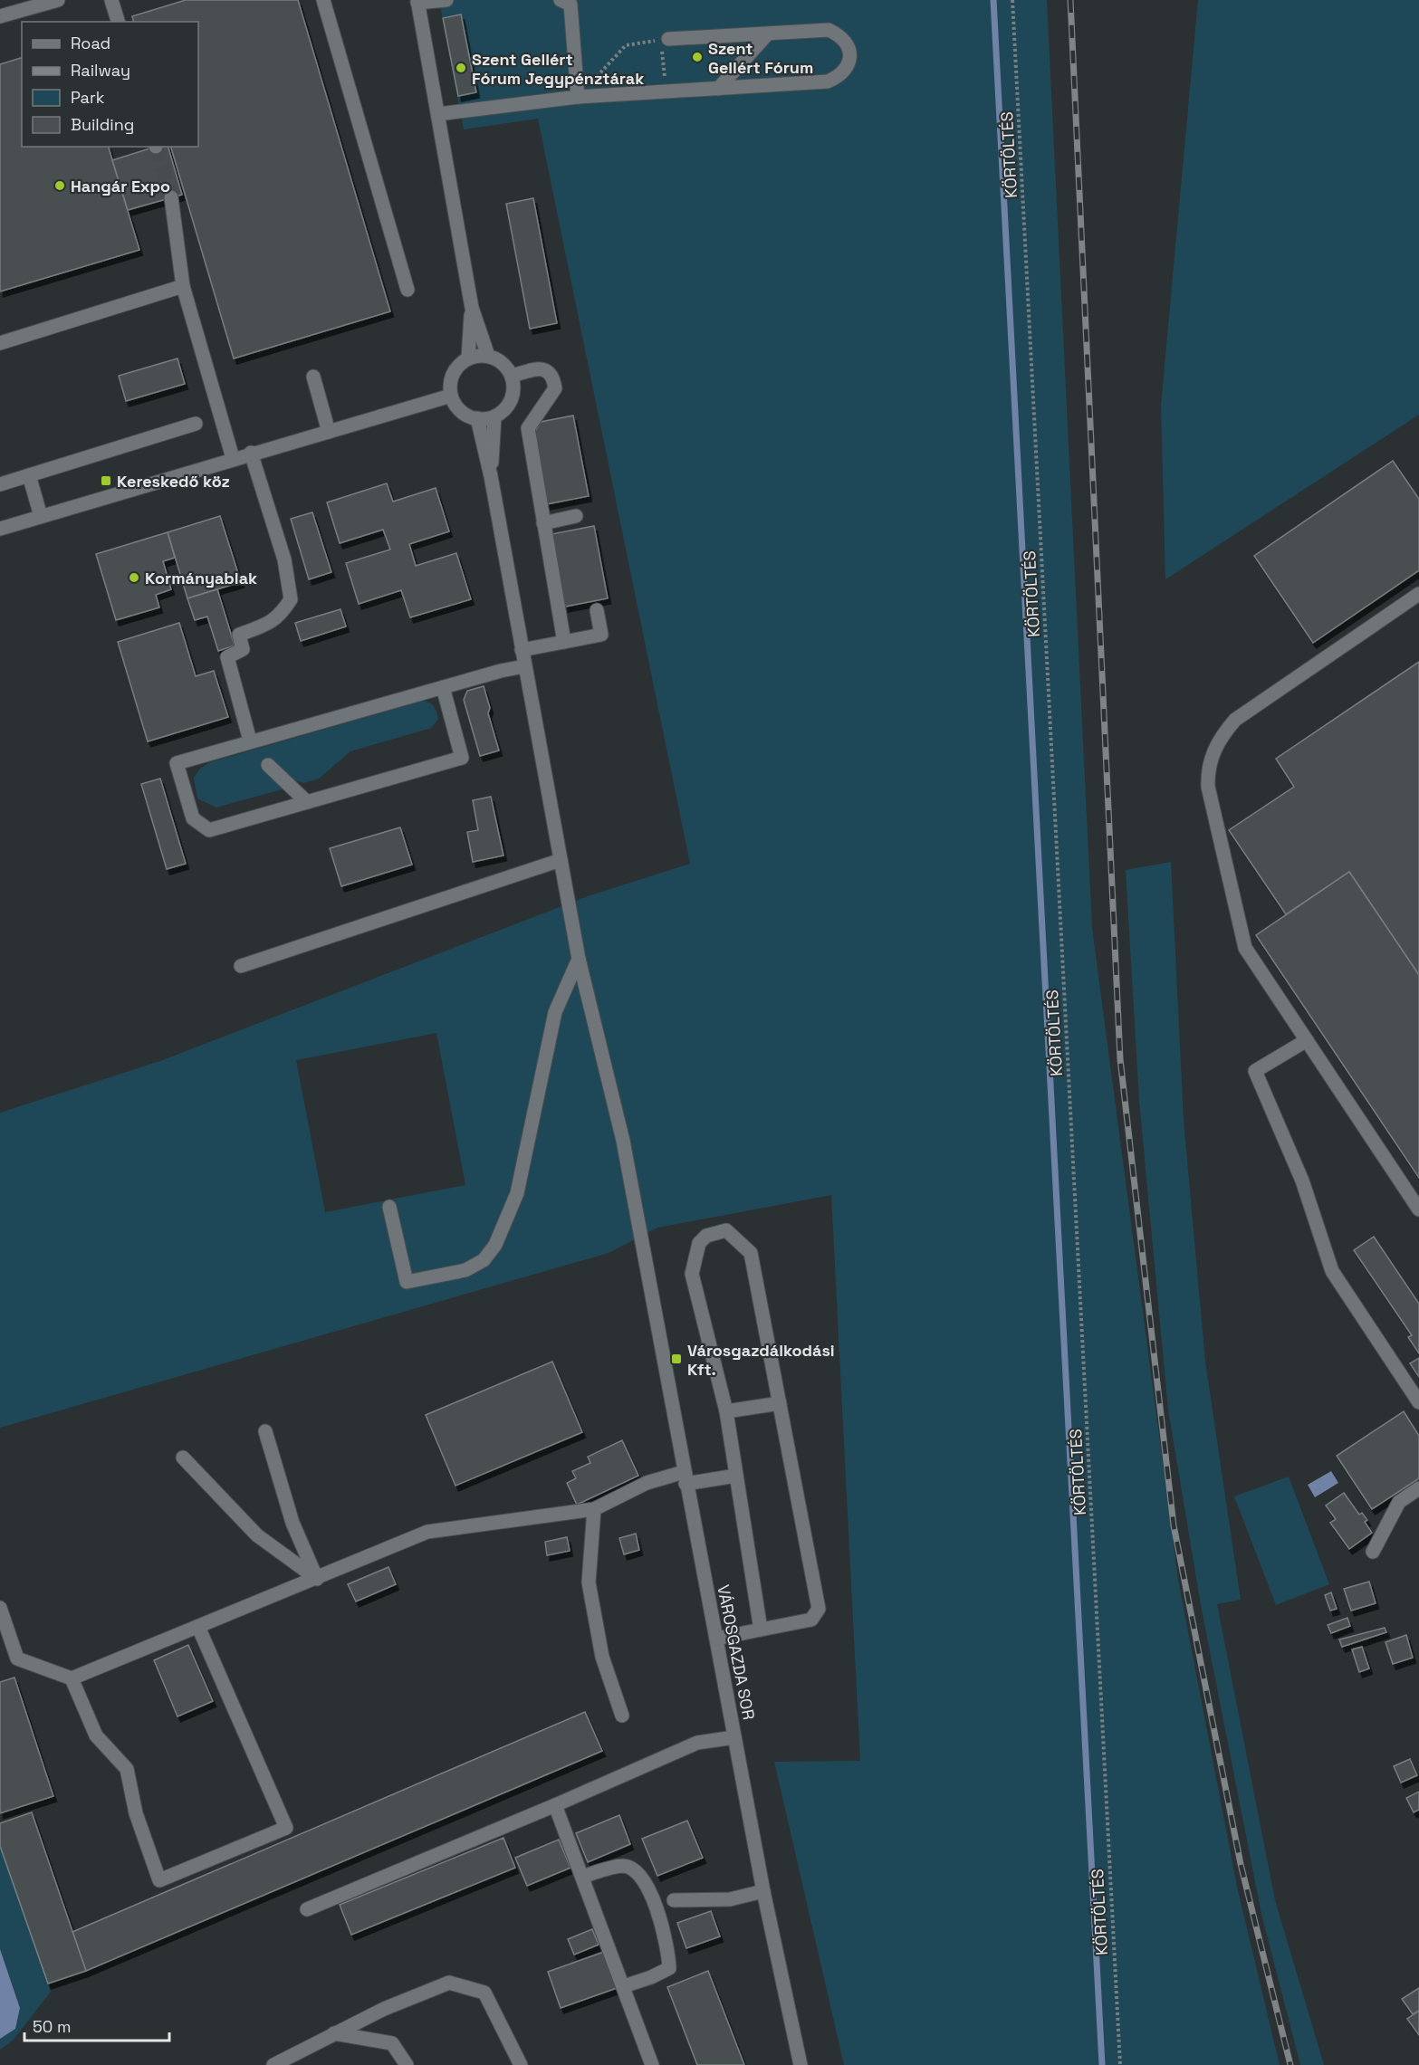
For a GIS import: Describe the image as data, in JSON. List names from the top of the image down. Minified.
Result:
{"streets":{"street":["VÁROSGAZDA SOR"],"path":["KÖRTÖLTÉS"]},"places":{"other":["Szent Gellért Fórum","Szent Gellért Fórum Jegypénztárak","Hangár Expo","Kormányablak"],"transit":["Kereskedő köz","Városgazdálkodási Kft."]},"legend":["Road","Railway","Park","Building"],"scale_bar":"50 m"}
